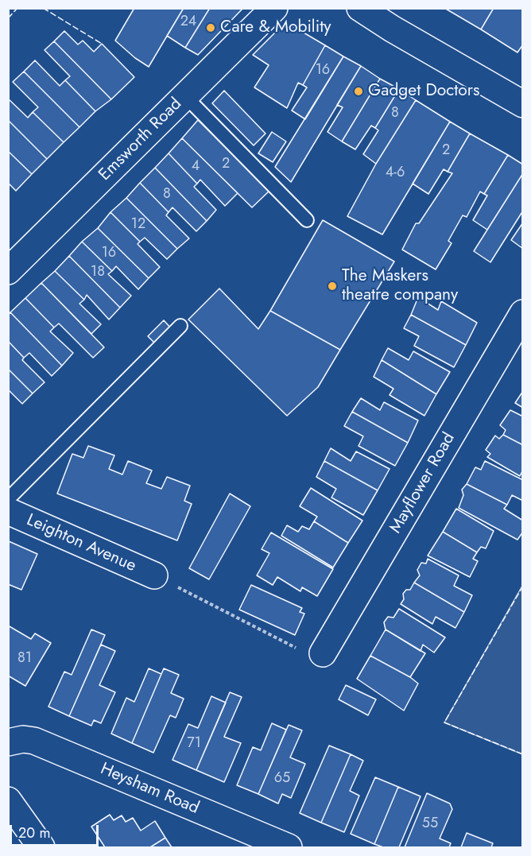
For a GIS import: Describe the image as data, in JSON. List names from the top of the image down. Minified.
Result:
{"streets":{"street":["Emsworth Road","Mayflower Road","Leighton Avenue","Heysham Road"]},"places":["Care & Mobility","Gadget Doctors","The Maskers theatre company"],"house_numbers":["24","16","8","2","2","4","4-6","8","12","16","18","81","71","65","55"],"scale_bar":"20 m"}
